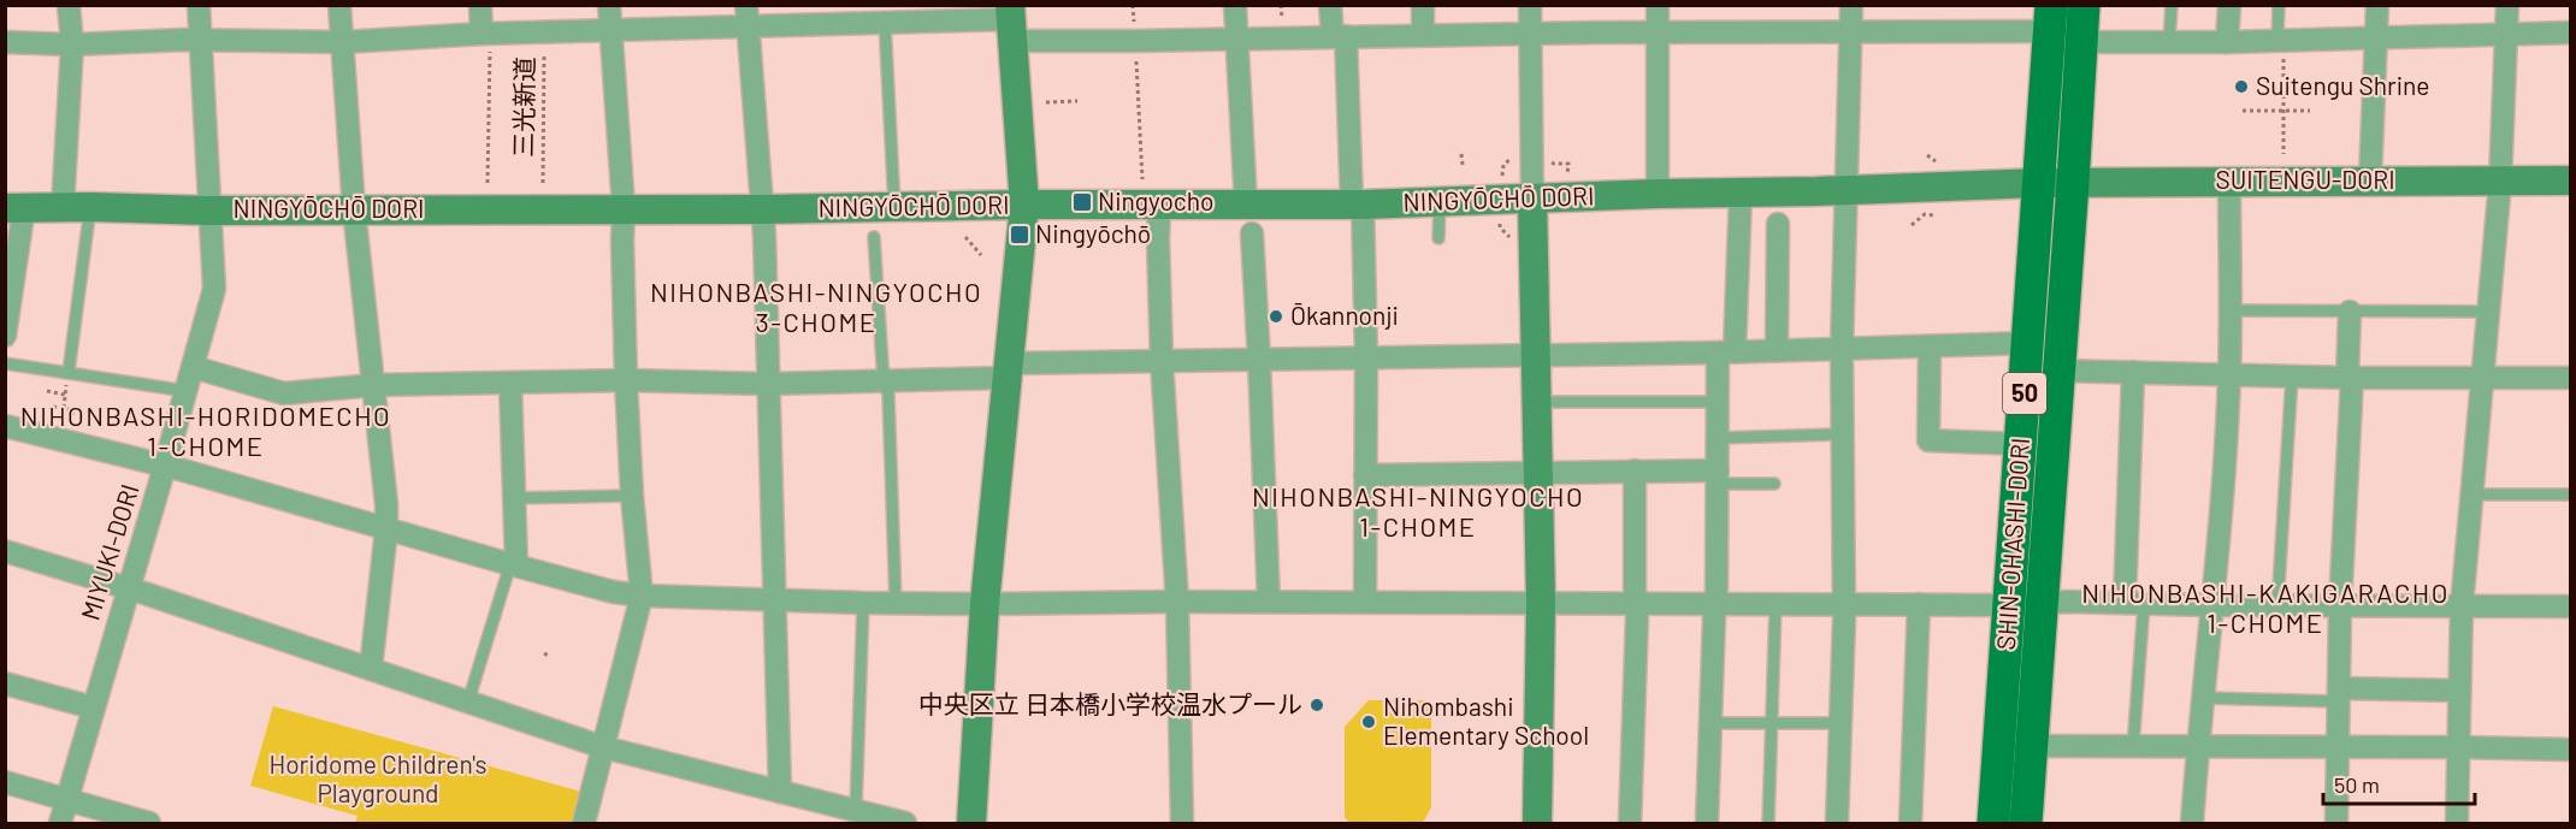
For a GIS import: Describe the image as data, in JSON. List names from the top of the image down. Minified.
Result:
{"streets":{"main road":["50","SHIN-OHASHI-DORI"],"street":["SUITENGU-DORI","NINGYŌCHŌ DORI","MIYUKI-DORI"],"path":["三光新道"]},"crossings":[["SUITENGU-DORI","NINGYŌCHŌ DORI"],["SUITENGU-DORI","50"],["SUITENGU-DORI","SHIN-OHASHI-DORI"],["NINGYŌCHŌ DORI","SHIN-OHASHI-DORI"],["NINGYŌCHŌ DORI","MIYUKI-DORI"],["50","SHIN-OHASHI-DORI"]],"districts":["NIHONBASHI-NINGYOCHO 3-CHOME","NIHONBASHI-HORIDOMECHO 1-CHOME","NIHONBASHI-NINGYOCHO 1-CHOME","NIHONBASHI-KAKIGARACHO 1-CHOME"],"parks":["Horidome Children's Playground"],"places":{"other":["Suitengu Shrine","Ōkannonji","中央区立 日本橋小学校温水プール","Nihombashi Elementary School"],"transit":["Ningyocho","Ningyōchō"]},"scale_bar":"50 m"}
